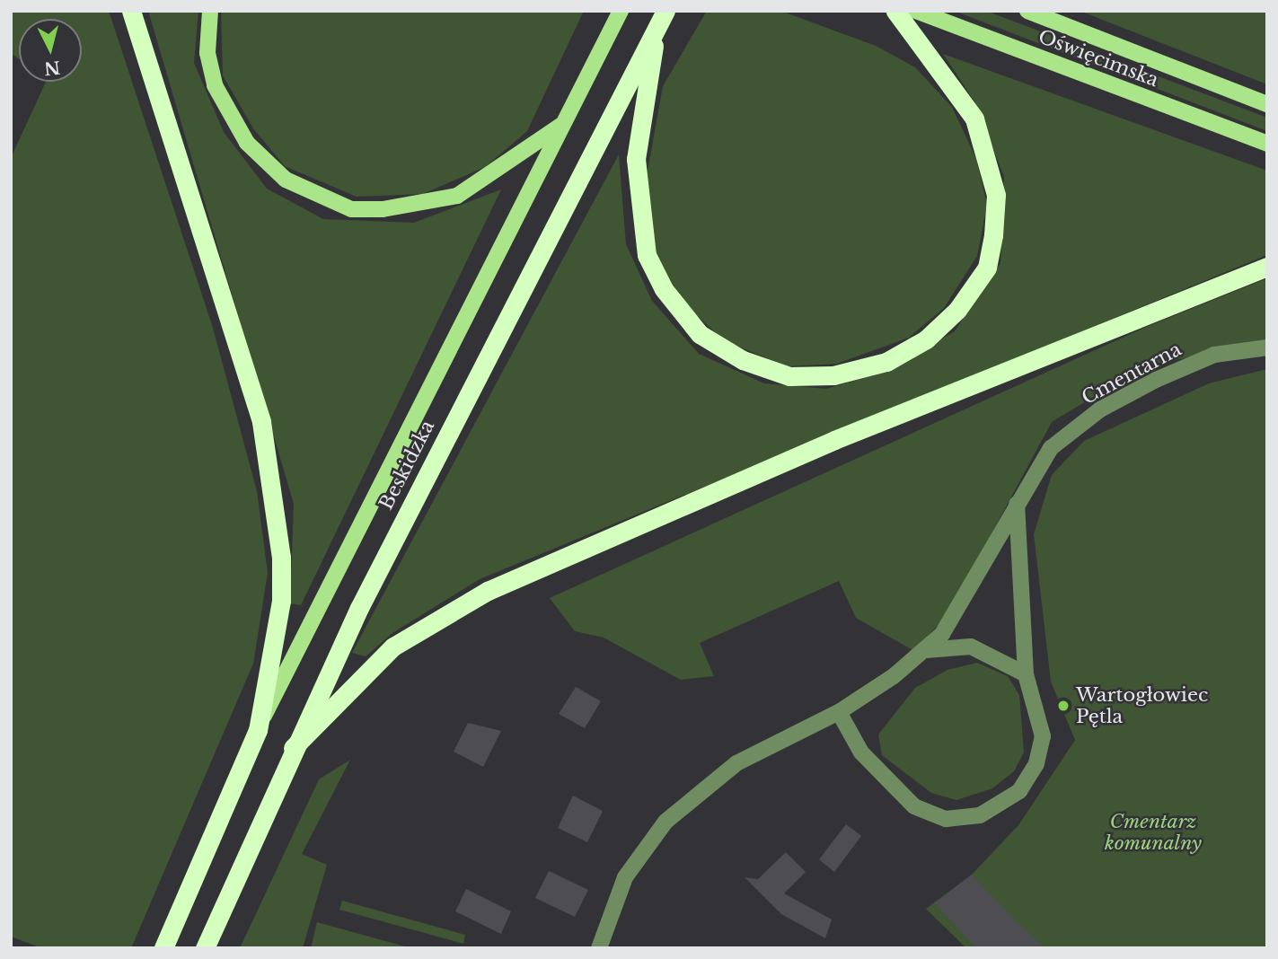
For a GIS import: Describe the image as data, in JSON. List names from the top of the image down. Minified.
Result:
{"streets":{"highway":["Beskidzka"],"main road":["Oświęcimska"],"street":["Cmentarna"]},"parks":["Cmentarz komunalny"],"places":["Wartogłowiec Pętla"],"north":"bottom"}
